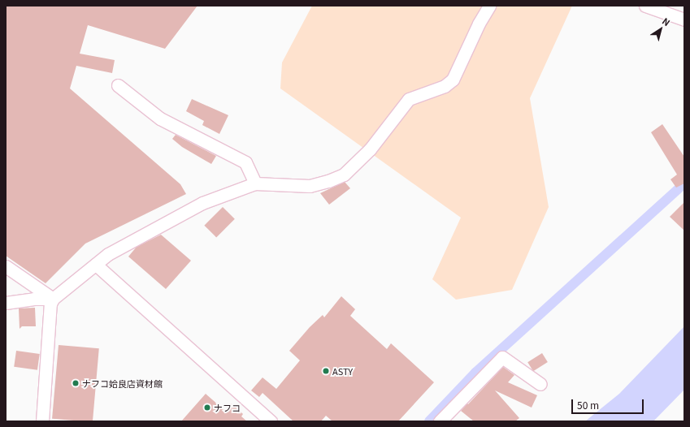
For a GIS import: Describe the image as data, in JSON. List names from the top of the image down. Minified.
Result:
{"places":["ASTY","ナフコ姶良店資材館","ナフコ"],"scale_bar":"50 m","north":"top right"}
